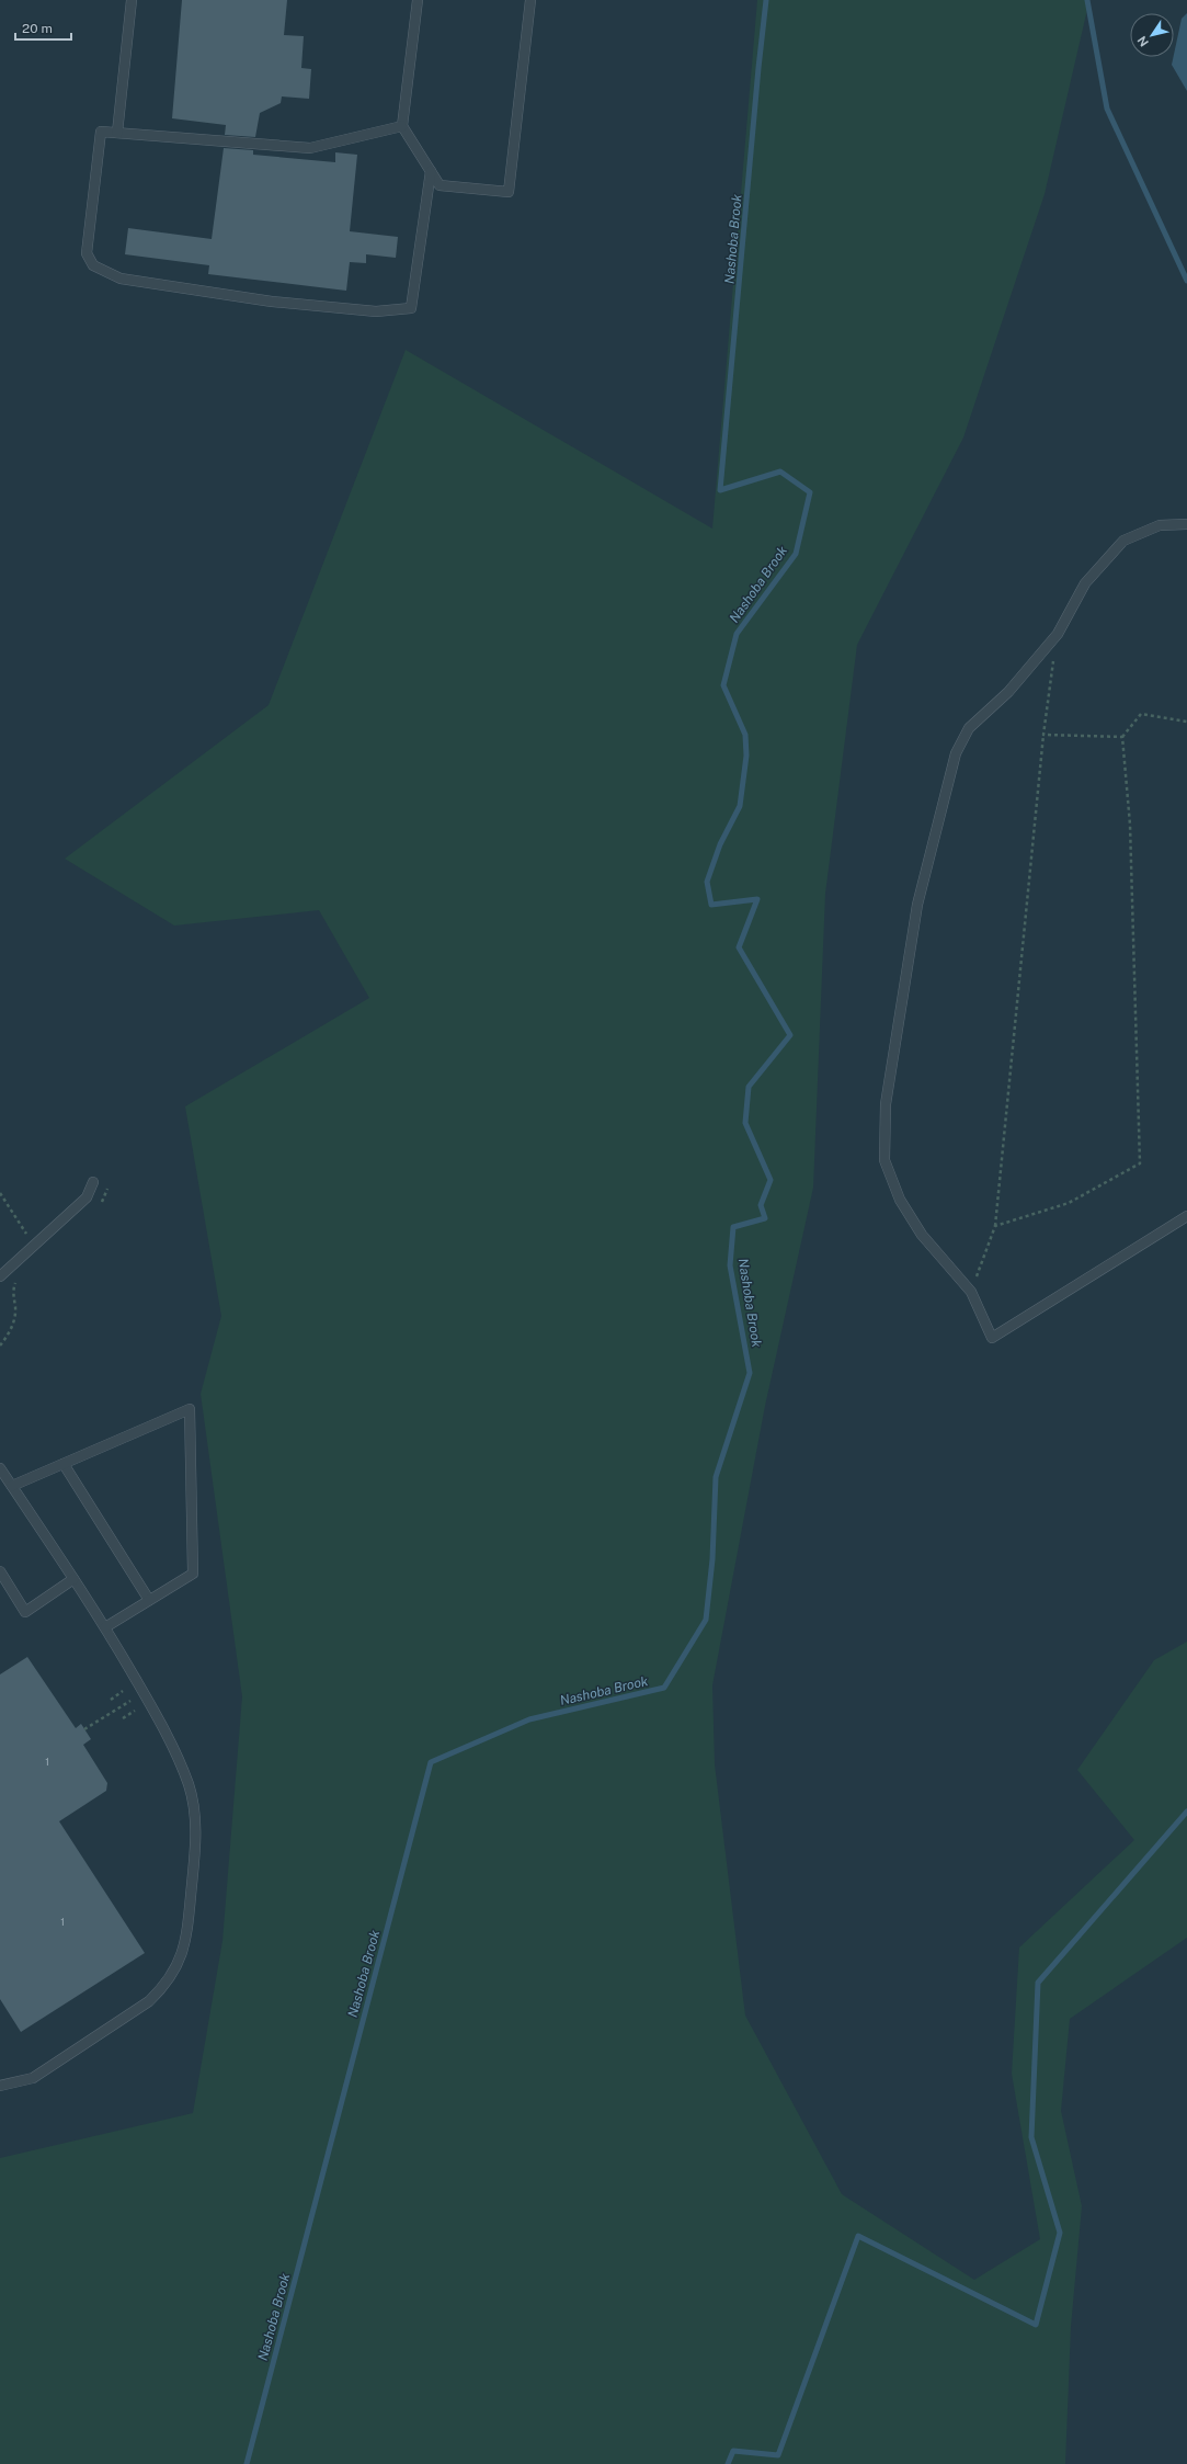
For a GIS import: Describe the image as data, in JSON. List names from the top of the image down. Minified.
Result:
{"water":["Nashoba Brook"],"house_numbers":["1","1"],"scale_bar":"20 m","north":"bottom left"}
